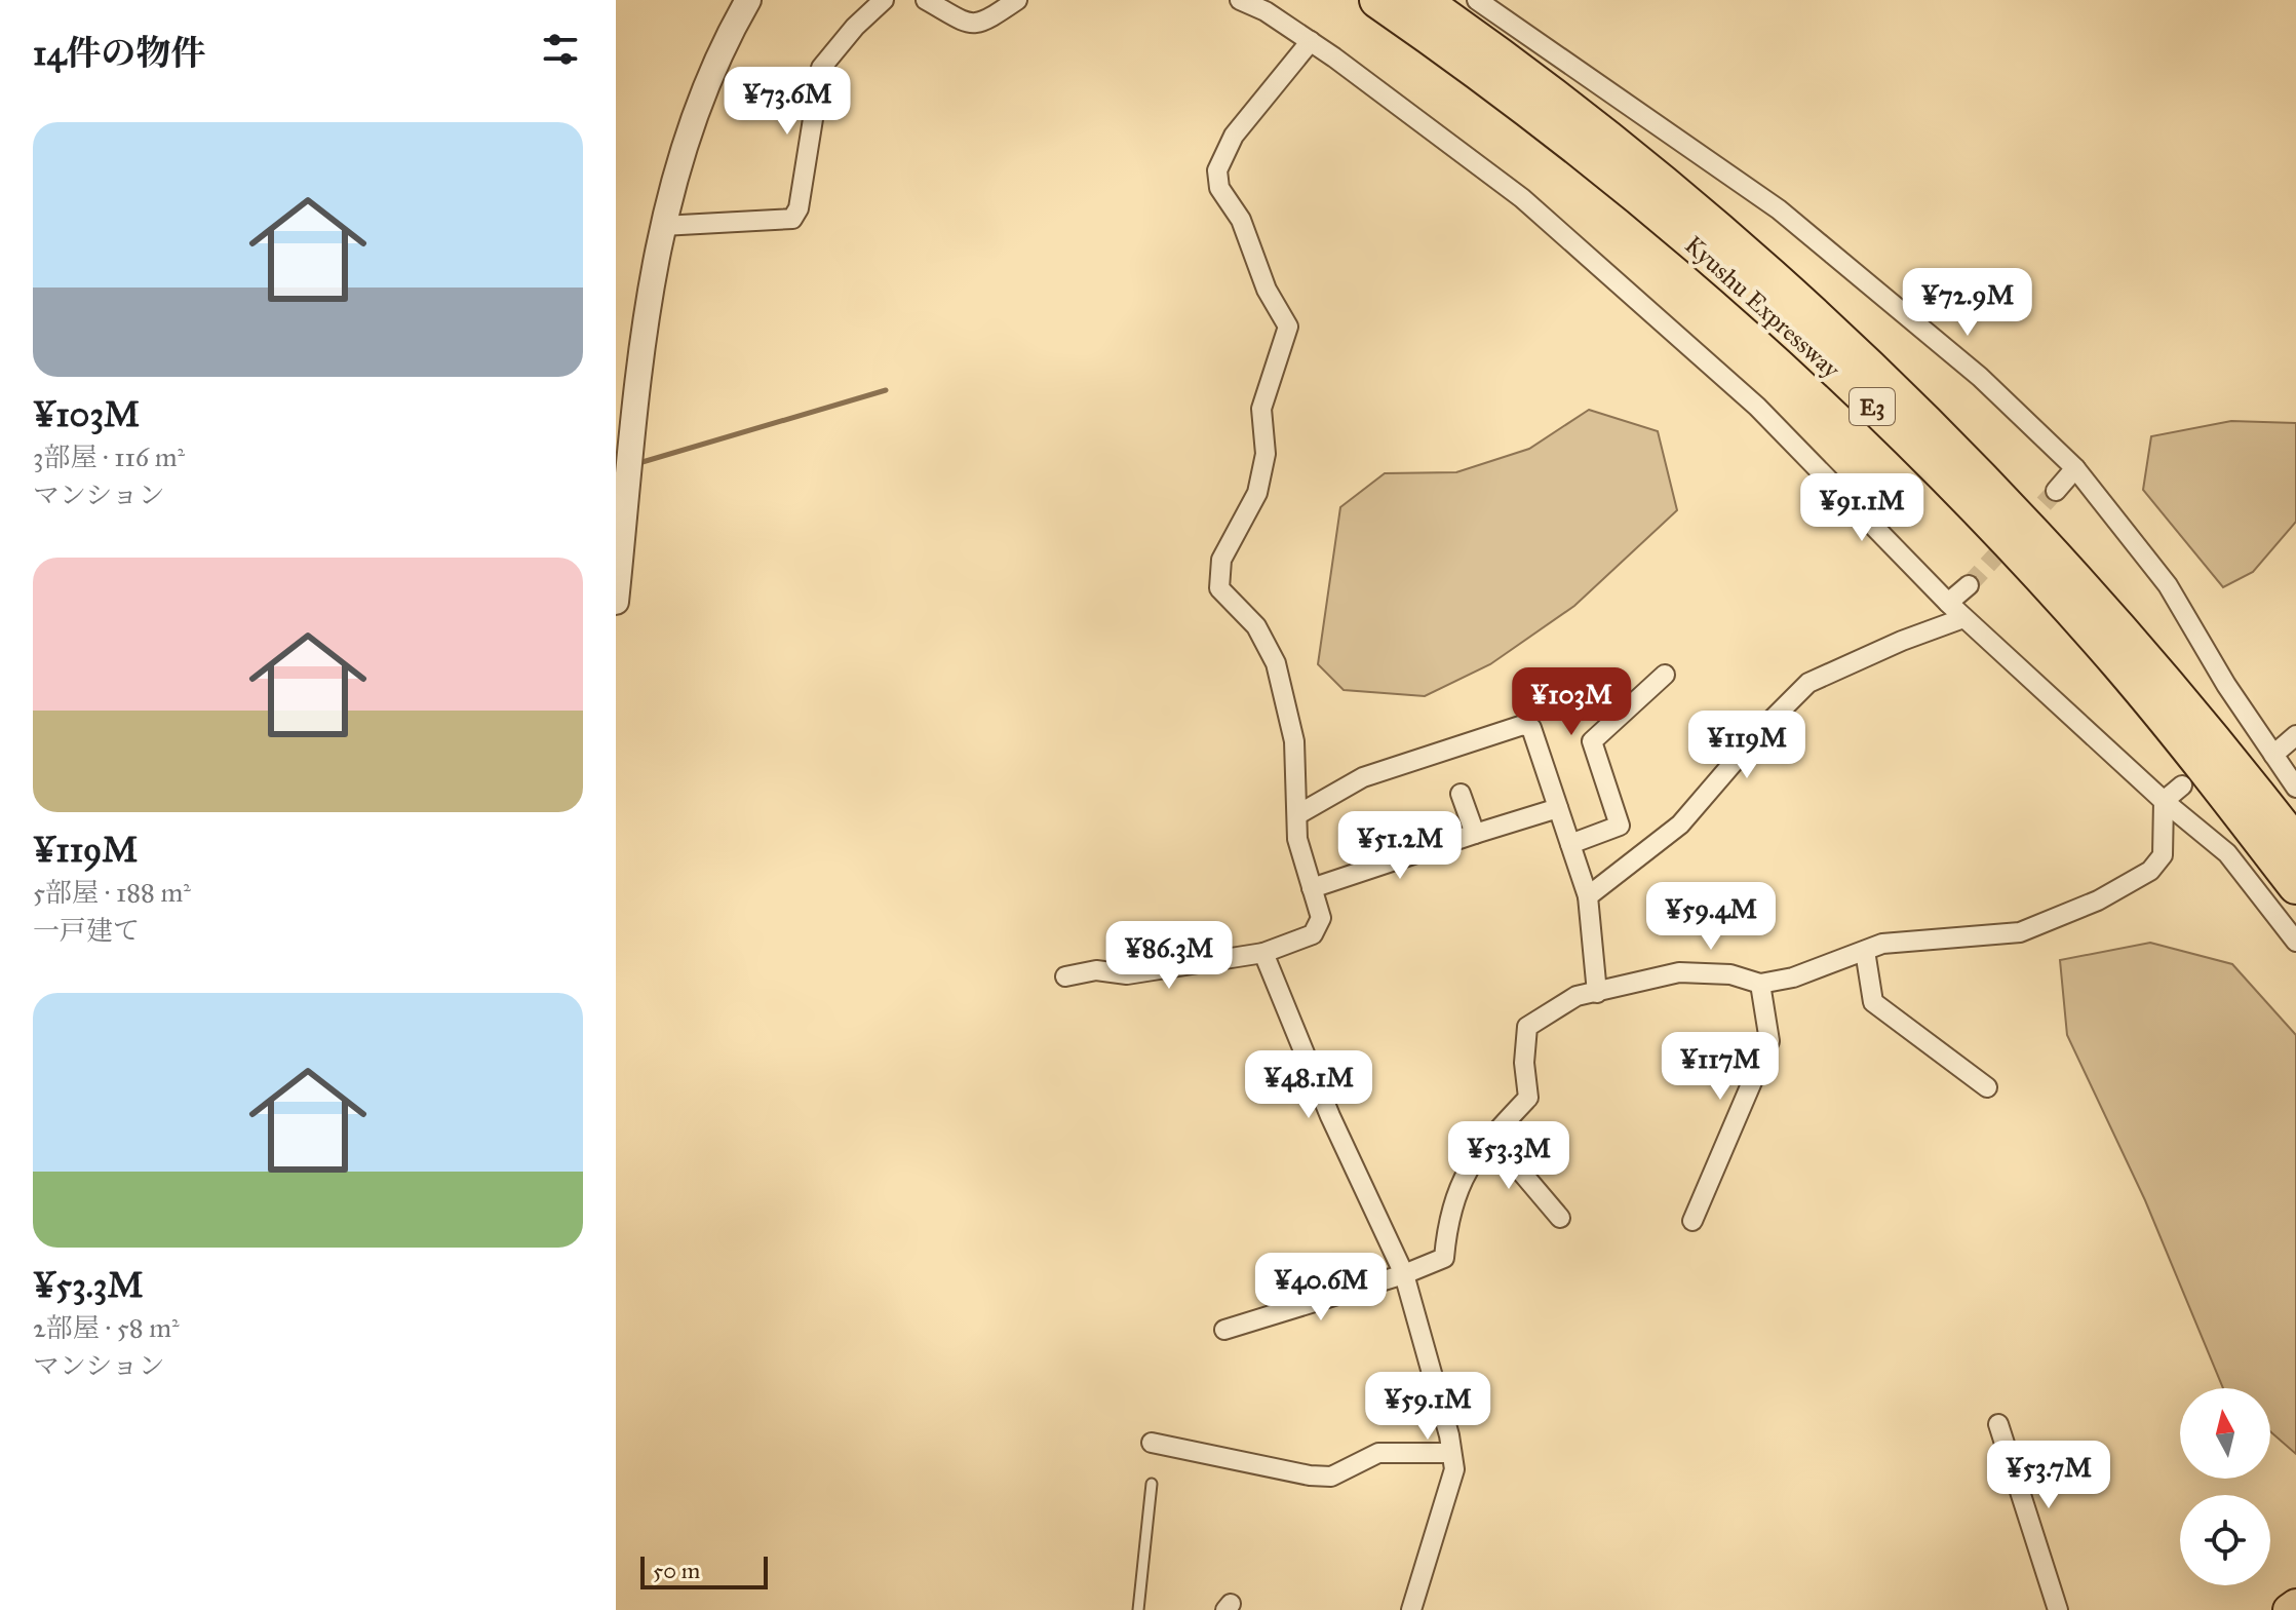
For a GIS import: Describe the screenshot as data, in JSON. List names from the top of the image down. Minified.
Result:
{"streets":{"highway":["Kyushu Expressway","E3"]},"scale_bar":"50 m","north":"top","page":{"heading":"14件の物件","price":["¥73.6M","¥72.9M","¥91.1M","¥103M","¥119M","¥51.2M","¥59.4M","¥86.3M","¥117M","¥48.1M","¥53.3M","¥40.6M","¥59.1M","¥53.7M"],"list":[{"name":"¥103M","note":"3部屋 · 116 m² · マンション"},{"name":"¥119M","note":"5部屋 · 188 m² · 一戸建て"},{"name":"¥53.3M","note":"2部屋 · 58 m² · マンション"}],"scale":"50 m"}}
